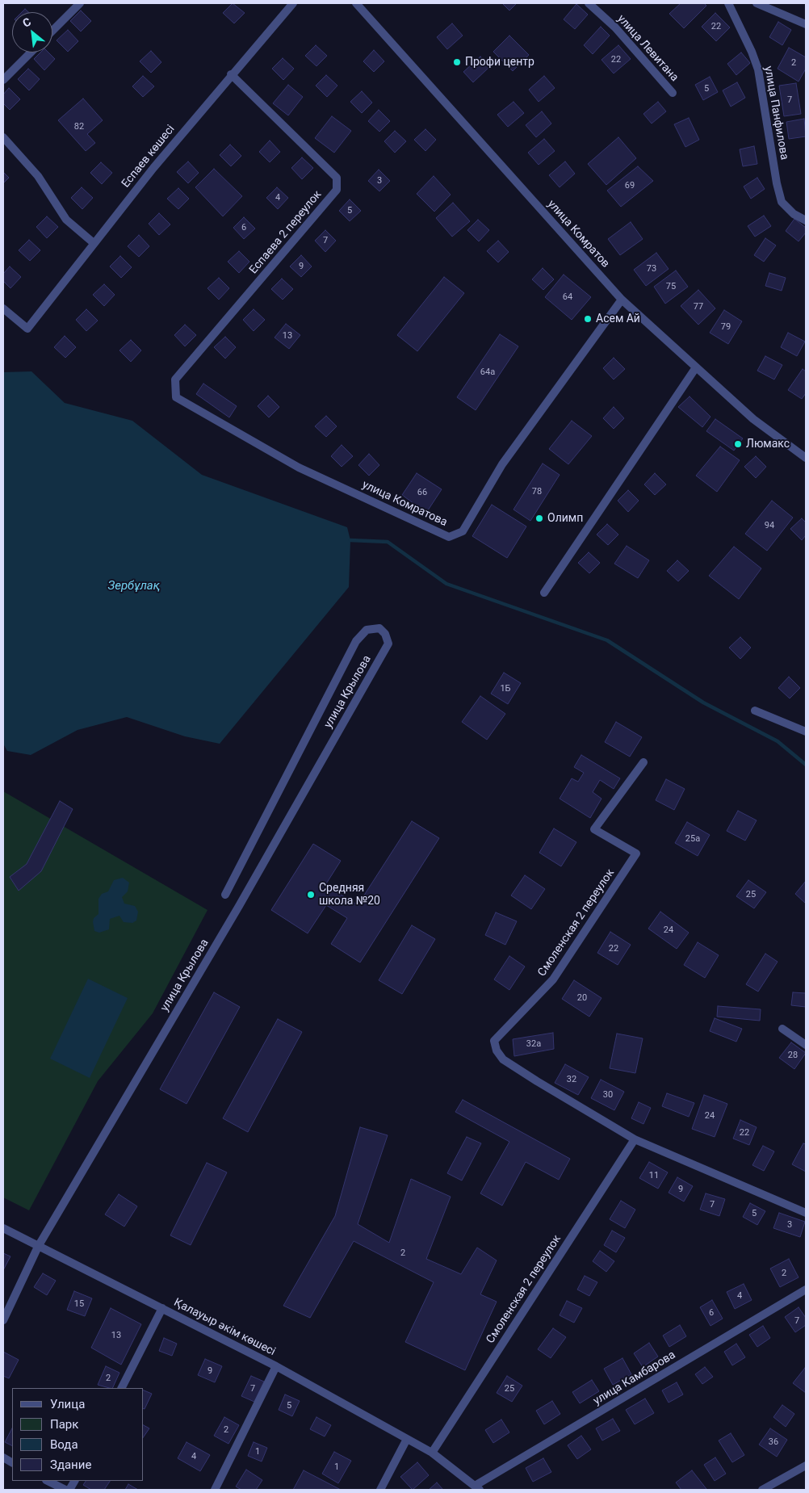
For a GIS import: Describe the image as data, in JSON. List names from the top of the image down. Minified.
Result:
{"streets":{"street":["улица Левитана","улица Панфилова","Еспаев көшесі","Еспаева 2 переулок","улица Комратов","улица Комратова","улица Крылова","Смоленская 2 переулок","Қалауыр әкім көшесі","улица Камбарова"]},"crossings":[["Еспаев көшесі","Еспаева 2 переулок"],["Еспаева 2 переулок","улица Комратова"],["улица Комратов","улица Комратова"],["улица Крылова","Қалауыр әкім көшесі"],["Смоленская 2 переулок","Қалауыр әкім көшесі"],["Қалауыр әкім көшесі","улица Камбарова"]],"water":["Зербұлақ"],"places":["Профи центр","Асем Ай","Люмакс","Олимп","Средняя школа №20"],"house_numbers":["22","22","2","5","7","82","3","69","4","5","6","7","9","73","75","64","77","79","13","64а","78","66","94","1Б","25а","25","24","22","20","32а","28","32","30","24","22","11","9","7","5","3","2","2","4","15","6","7","13","9","2","7","25","5","2","36","1","4","1"],"legend":["Улица","Парк","Вода","Здание"],"north":"top left"}
